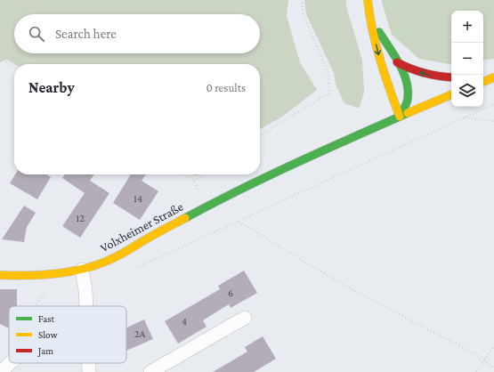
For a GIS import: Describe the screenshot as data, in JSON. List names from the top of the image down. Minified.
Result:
{"streets":{"main road":["Volxheimer Straße"]},"house_numbers":["14","12","6","4","2A"],"legend":["Fast","Slow","Jam"],"page":{"map_buttons":["+","−"],"search":"Search here","heading":["Nearby","0 results"]}}
